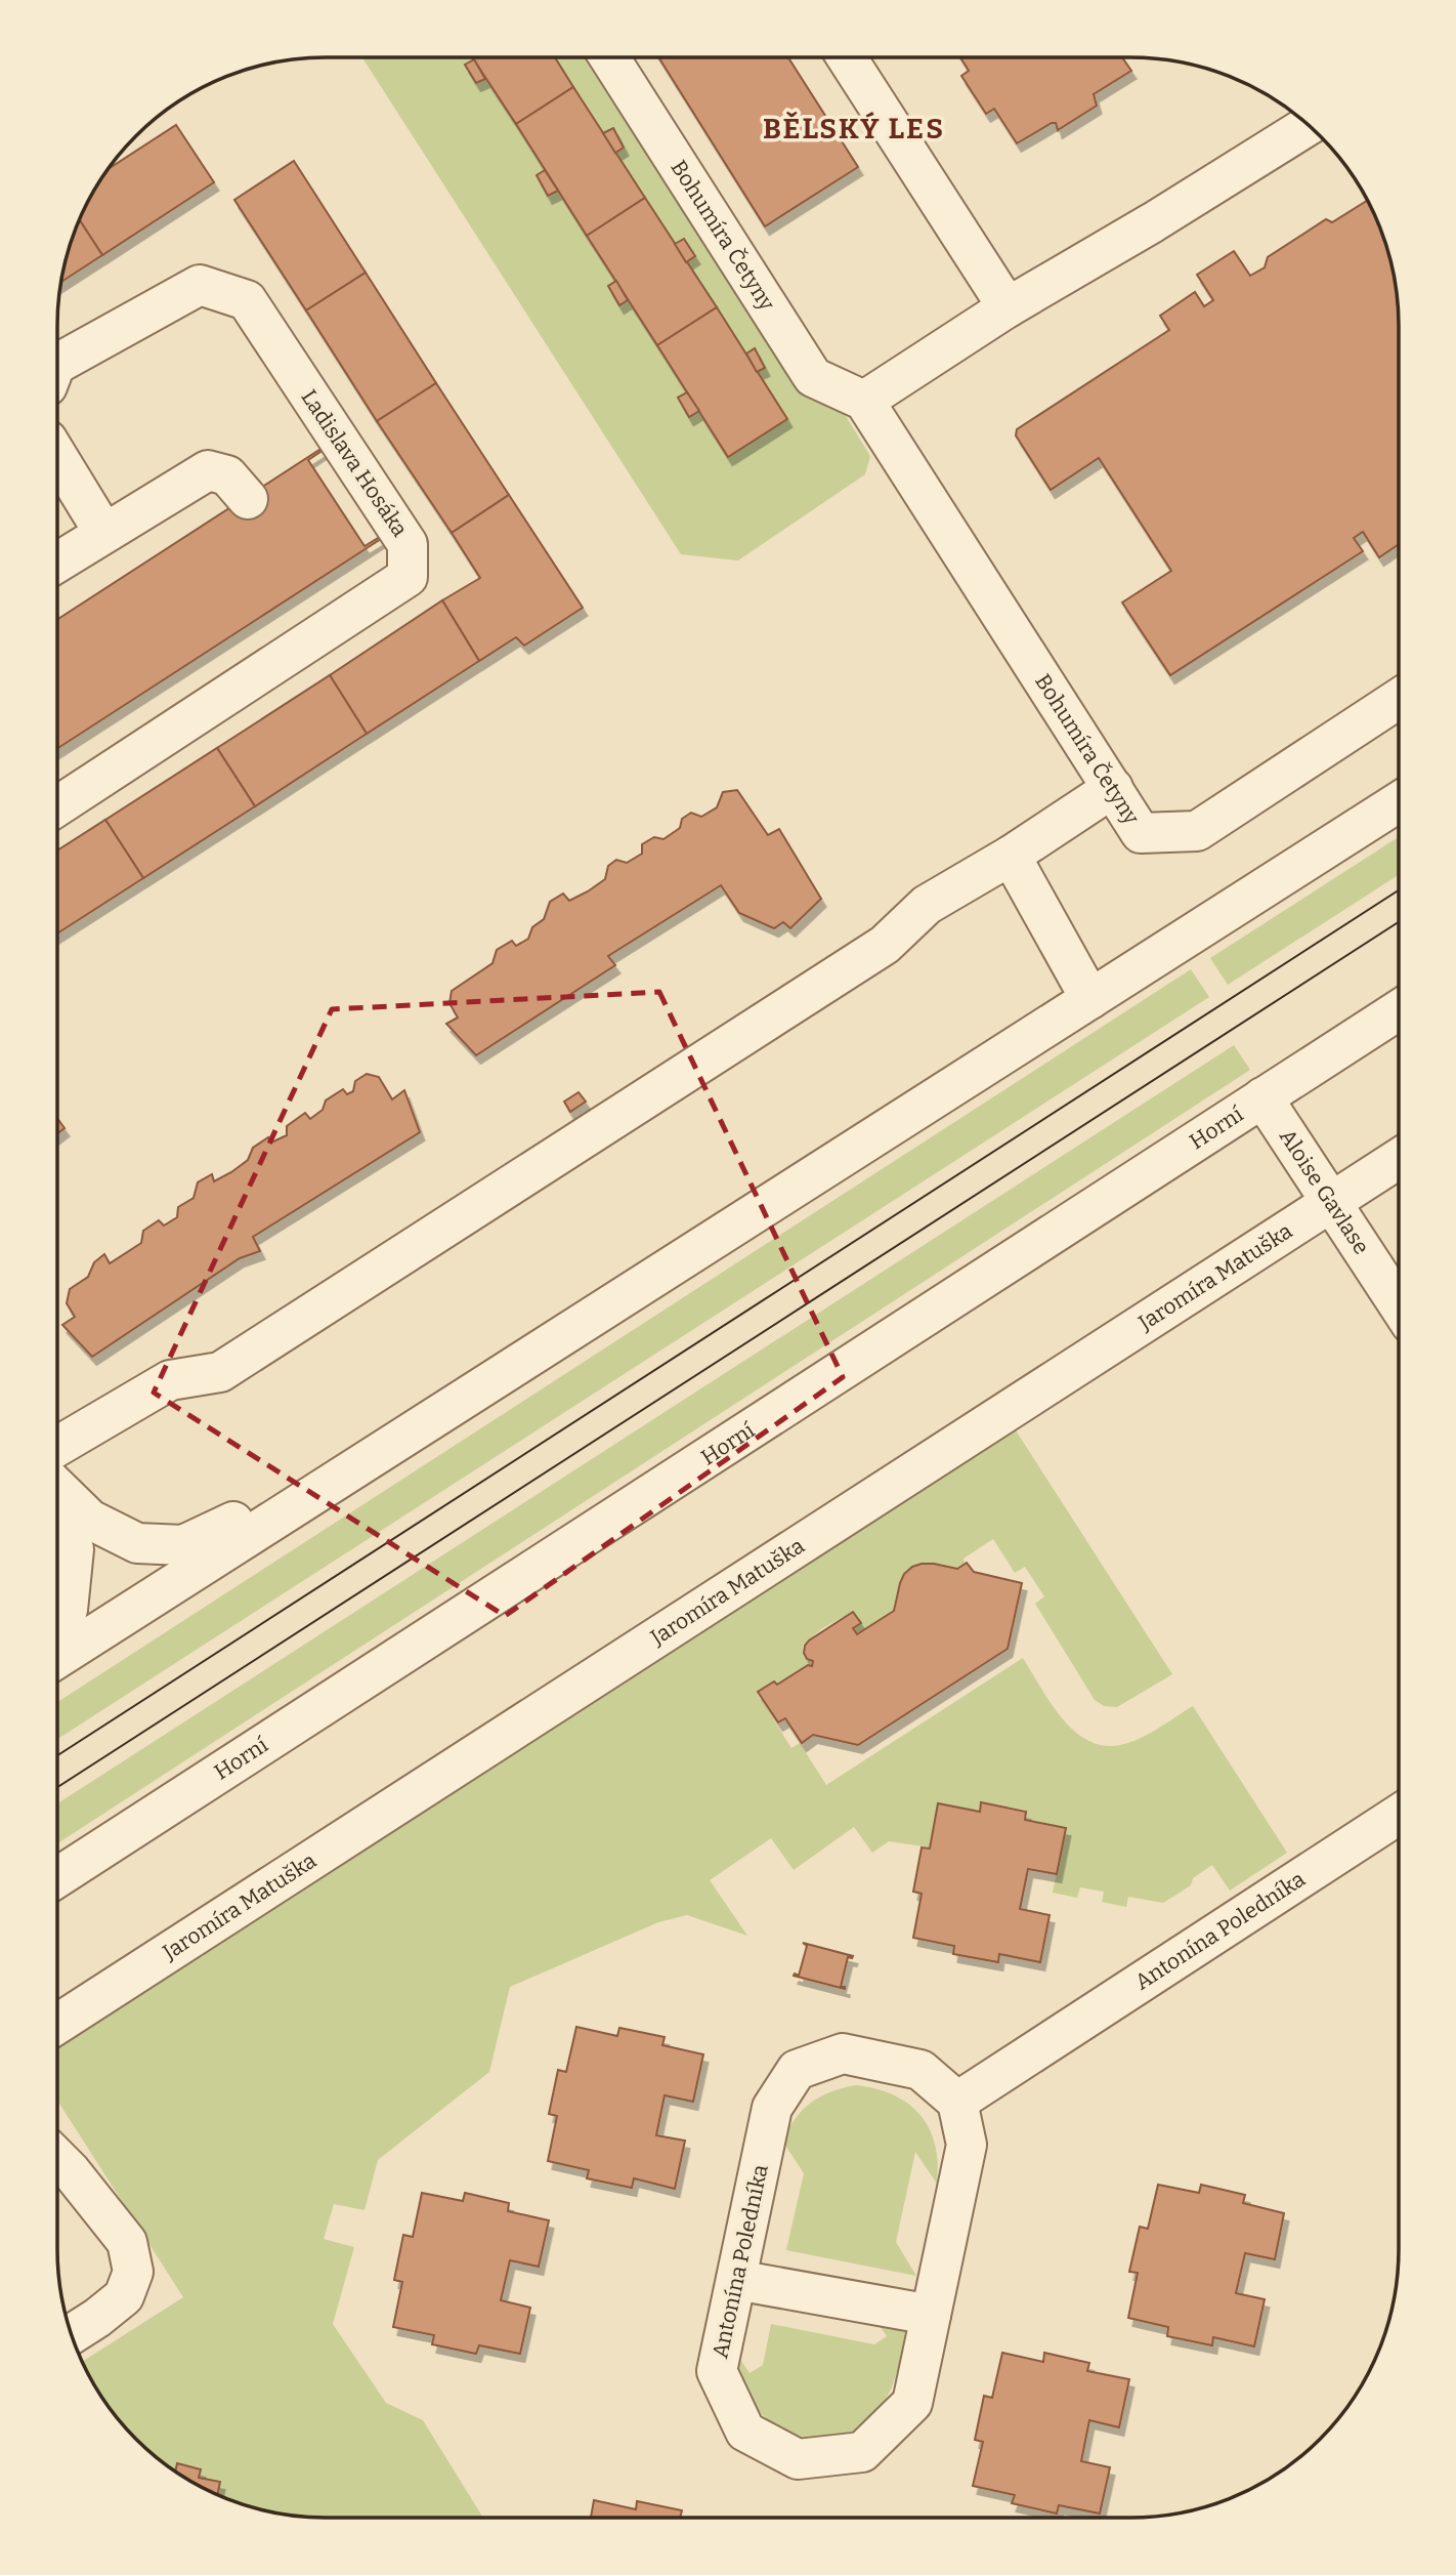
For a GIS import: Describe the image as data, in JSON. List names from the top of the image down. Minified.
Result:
{"streets":{"street":["Bohumíra Četyny","Ladislava Hosáka","Horní","Aloise Gavlase","Jaromíra Matuška","Antonína Poledníka"]},"crossings":[["Horní","Aloise Gavlase"],["Aloise Gavlase","Jaromíra Matuška"]],"districts":["BĚLSKÝ LES"]}
